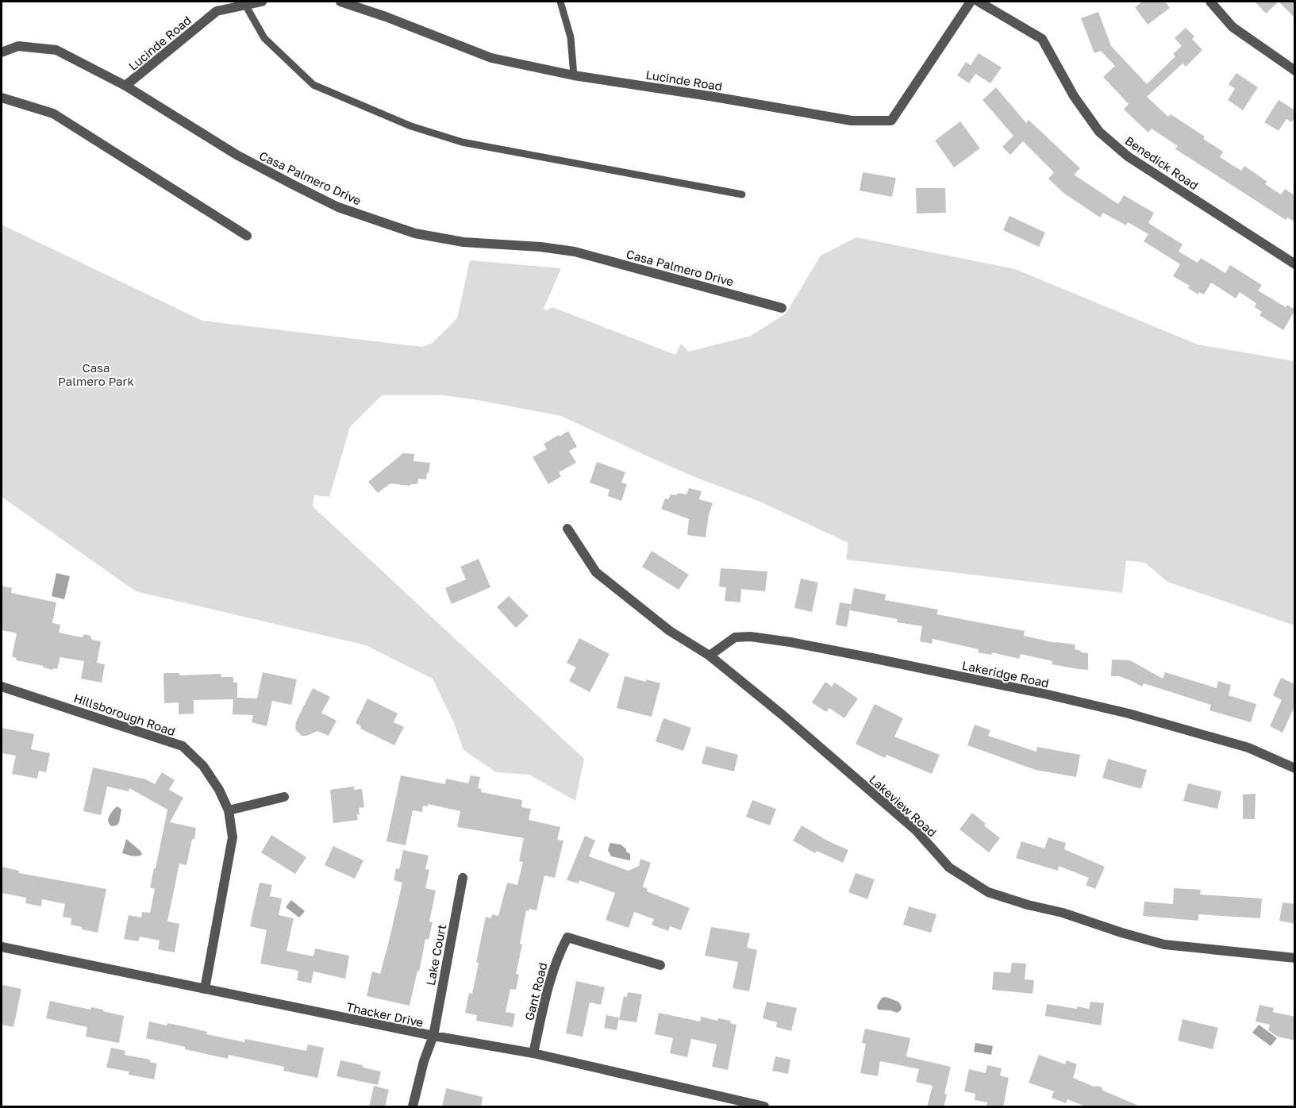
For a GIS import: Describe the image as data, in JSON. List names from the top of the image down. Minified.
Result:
{"streets":{"street":["Lucinde Road","Benedick Road","Casa Palmero Drive","Lakeridge Road","Hillsborough Road","Lakeview Road","Lake Court","Gant Road","Thacker Drive"]},"crossings":[["Lucinde Road","Casa Palmero Drive"],["Lakeridge Road","Lakeview Road"],["Hillsborough Road","Thacker Drive"],["Lake Court","Thacker Drive"],["Gant Road","Thacker Drive"]],"parks":["Casa Palmero Park"]}
